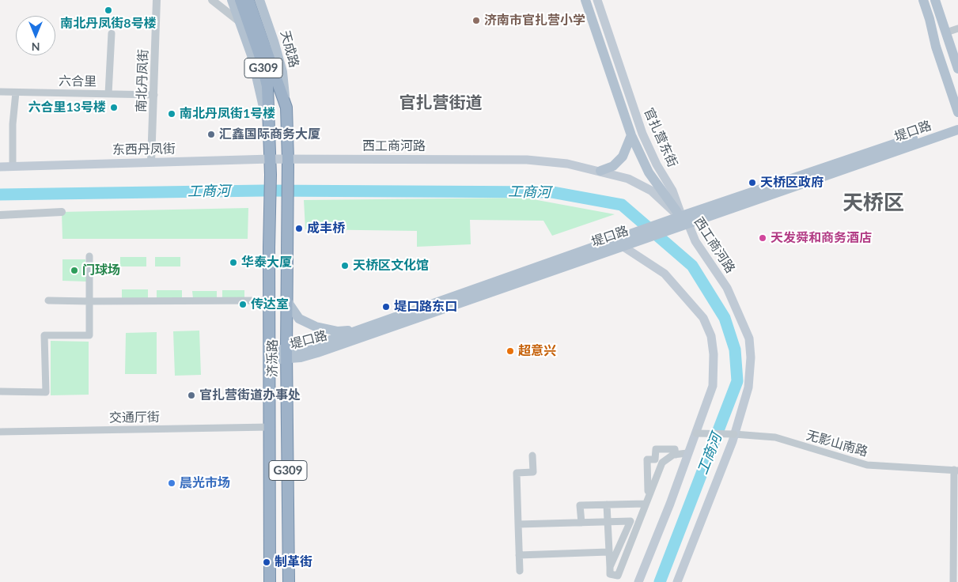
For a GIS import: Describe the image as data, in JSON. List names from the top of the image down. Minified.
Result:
{"streets":{"highway":["天成路","G309","济泺路"],"main road":["堤口路","官扎营东街","西工商河路","东西丹凤街"],"street":["南北丹凤街","六合里","交通厅街","无影山南路"]},"crossings":[["天成路","西工商河路"],["天成路","东西丹凤街"],["天成路","济泺路"],["G309","东西丹凤街"],["G309","济泺路"],["南北丹凤街","六合里"],["南北丹凤街","东西丹凤街"],["堤口路","官扎营东街"],["堤口路","西工商河路"],["堤口路","济泺路"],["官扎营东街","西工商河路"],["西工商河路","东西丹凤街"],["西工商河路","济泺路"],["西工商河路","无影山南路"],["东西丹凤街","济泺路"],["济泺路","交通厅街"]],"districts":["官扎营街道","天桥区"],"water":["工商河"],"places":["南北丹凤街8号楼","济南市官扎营小学","六合里13号楼","南北丹凤街1号楼","汇鑫国际商务大厦","天桥区政府","成丰桥","天发舜和商务酒店","华泰大厦","天桥区文化馆","门球场","传达室","堤口路东口","超意兴","官扎营街道办事处","晨光市场","制革街"],"north":"bottom"}
